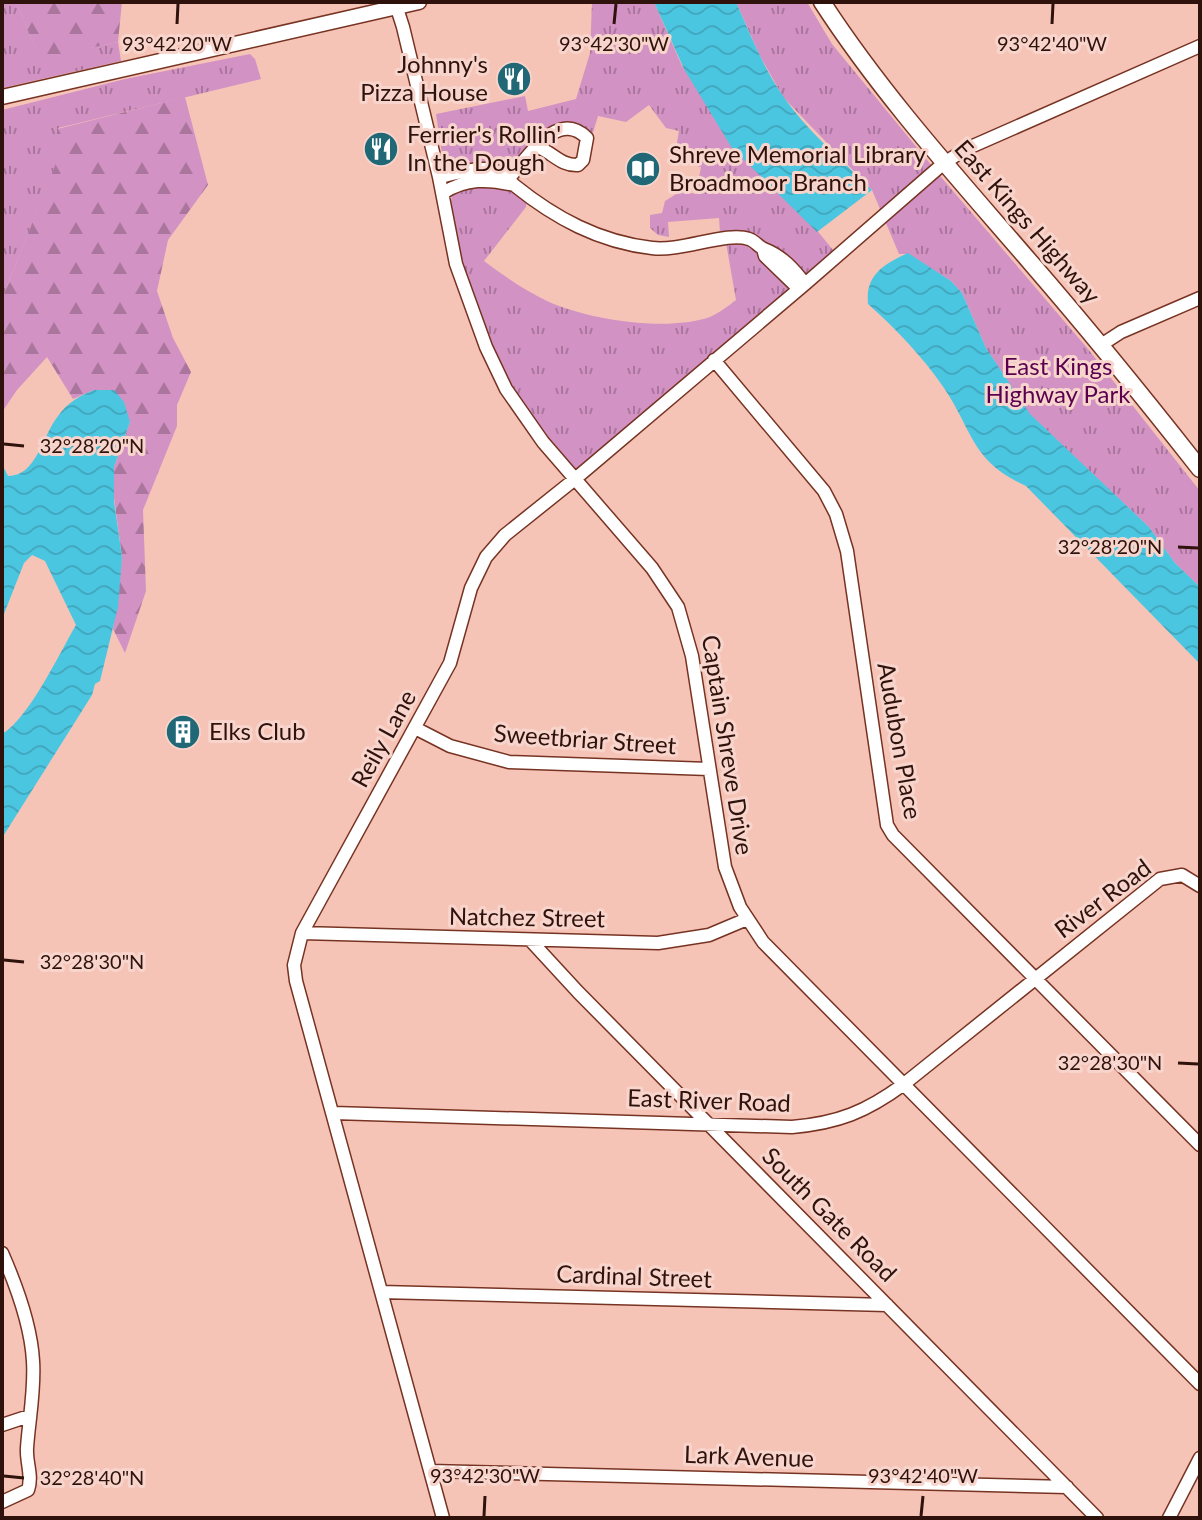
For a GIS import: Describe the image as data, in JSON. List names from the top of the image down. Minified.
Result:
{"streets":{"main road":["East Kings Highway"],"street":["Reily Lane","Sweetbriar Street","Audubon Place","Captain Shreve Drive","River Road","Natchez Street","East River Road","South Gate Road","Cardinal Street","Lark Avenue"]},"crossings":[["East Kings Highway","Reily Lane"],["Reily Lane","Sweetbriar Street"],["Reily Lane","Audubon Place"],["Reily Lane","Captain Shreve Drive"],["Reily Lane","Natchez Street"],["Reily Lane","East River Road"],["Reily Lane","Cardinal Street"],["Reily Lane","Lark Avenue"],["Sweetbriar Street","Captain Shreve Drive"],["Audubon Place","River Road"],["Audubon Place","East River Road"],["Captain Shreve Drive","Natchez Street"],["Captain Shreve Drive","East River Road"],["River Road","East River Road"],["Natchez Street","South Gate Road"],["East River Road","South Gate Road"],["South Gate Road","Cardinal Street"],["South Gate Road","Lark Avenue"]],"parks":["East Kings Highway Park"],"places":{"restaurant":["Johnny's Pizza House","Ferrier's Rollin' In the Dough"],"library":["Shreve Memorial Library Broadmoor Branch"],"building":["Elks Club"]},"coordinates":["93°42'20\"W","93°42'30\"W","93°42'40\"W","32°28'20\"N","32°28'30\"N","32°28'40\"N"]}
